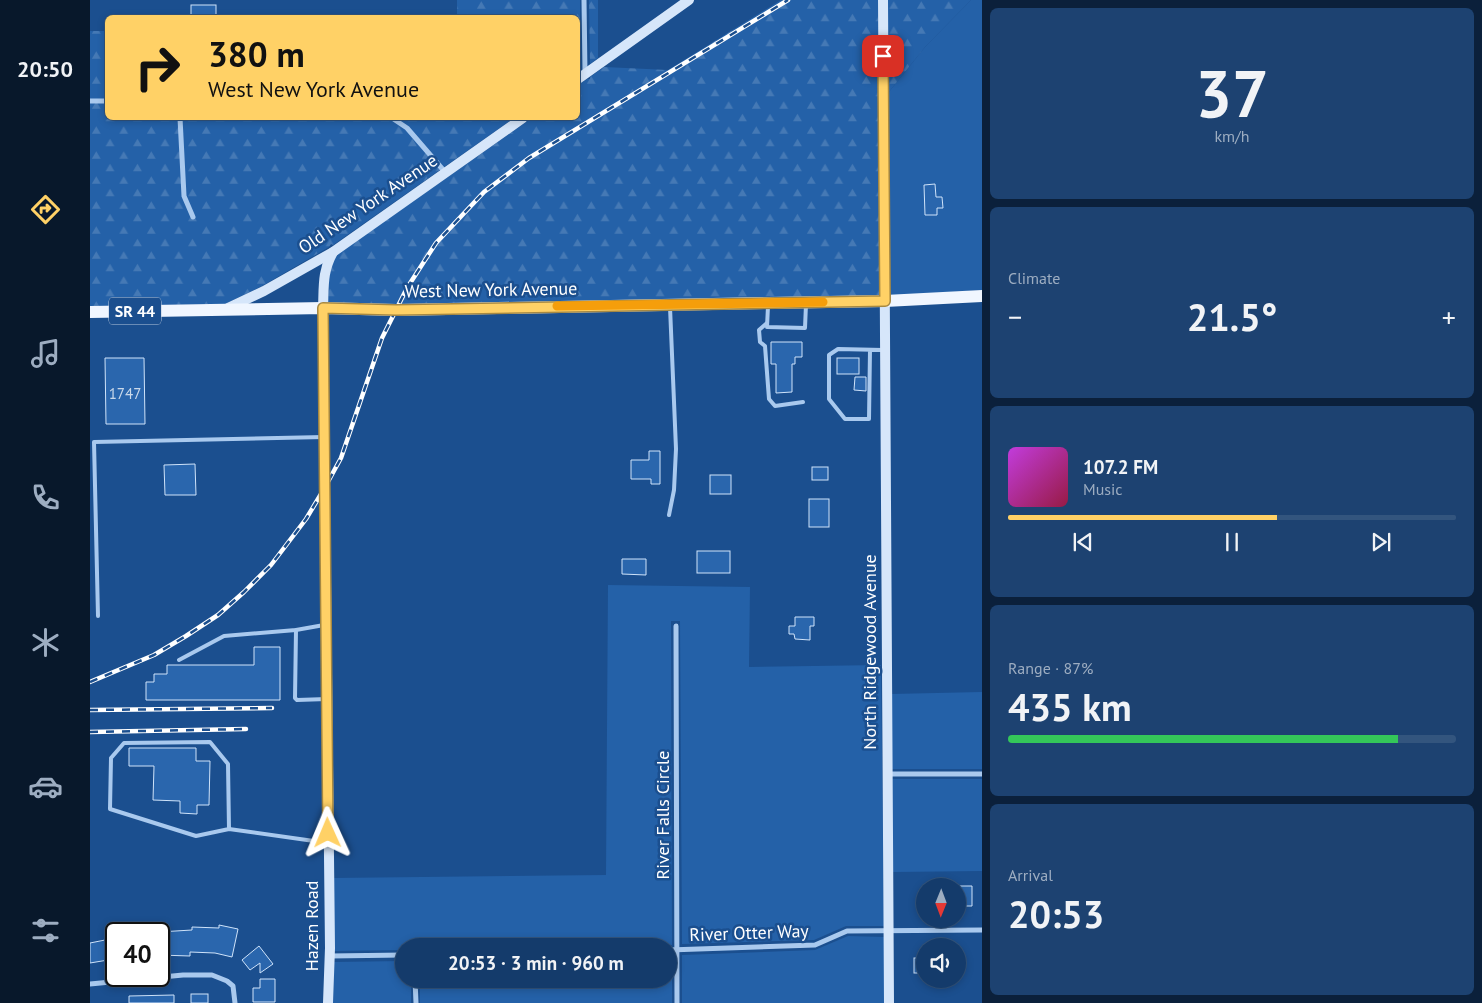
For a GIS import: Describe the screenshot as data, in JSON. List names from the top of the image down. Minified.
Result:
{"streets":{"main road":["West New York Avenue","SR 44"],"street":["Old New York Avenue","North Ridgewood Avenue","River Falls Circle","Hazen Road","River Otter Way"]},"crossings":[["Old New York Avenue","West New York Avenue"],["Old New York Avenue","Hazen Road"],["West New York Avenue","North Ridgewood Avenue"],["West New York Avenue","Hazen Road"],["North Ridgewood Avenue","River Otter Way"]],"house_numbers":["1747"],"north":"bottom","page":{"tabs":"20:50","tile":[["37","km/h"],"Climate",["Range · 87%","435 km"],["Arrival","20:53"]],"turn":["380 m","West New York Avenue"],"heat":["−","21.5°","+"],"song":["107.2 FM","Music"],"limit":"40","trip":"20:53 · 3 min · 960 m"}}
